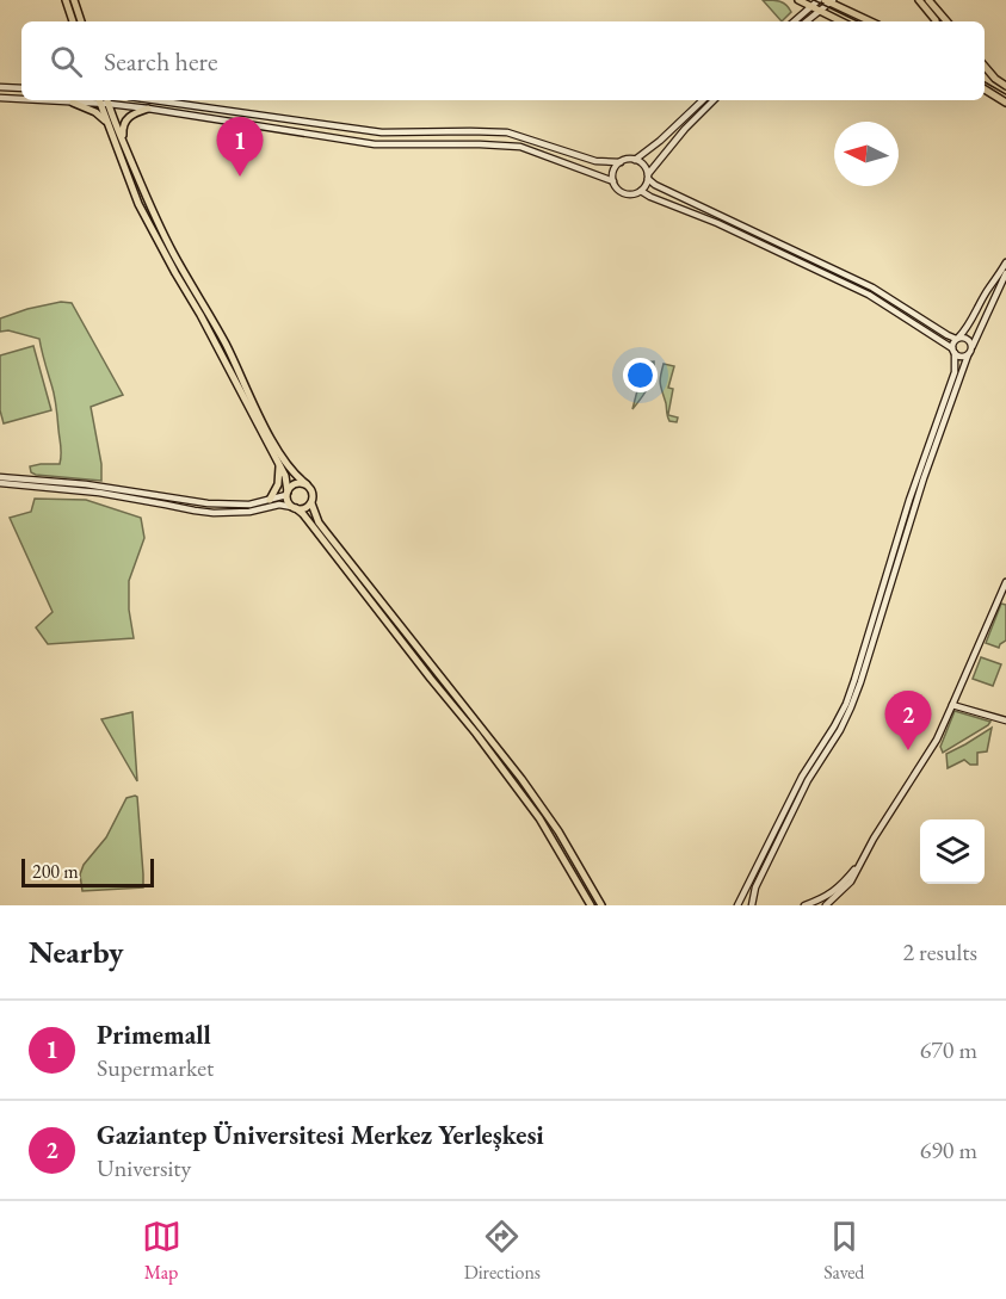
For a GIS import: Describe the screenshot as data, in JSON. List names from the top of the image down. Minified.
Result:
{"scale_bar":"200 m","north":"left","page":{"search":"Search here","pins":["1","2"],"scale":"200 m","heading":["Nearby","2 results"],"list":[{"mark":"1","name":"Primemall","note":"Supermarket","value":"670 m"},{"mark":"2","name":"Gaziantep Üniversitesi Merkez Yerleşkesi","note":"University","value":"690 m"}],"nav":["Map","Directions","Saved"]}}
